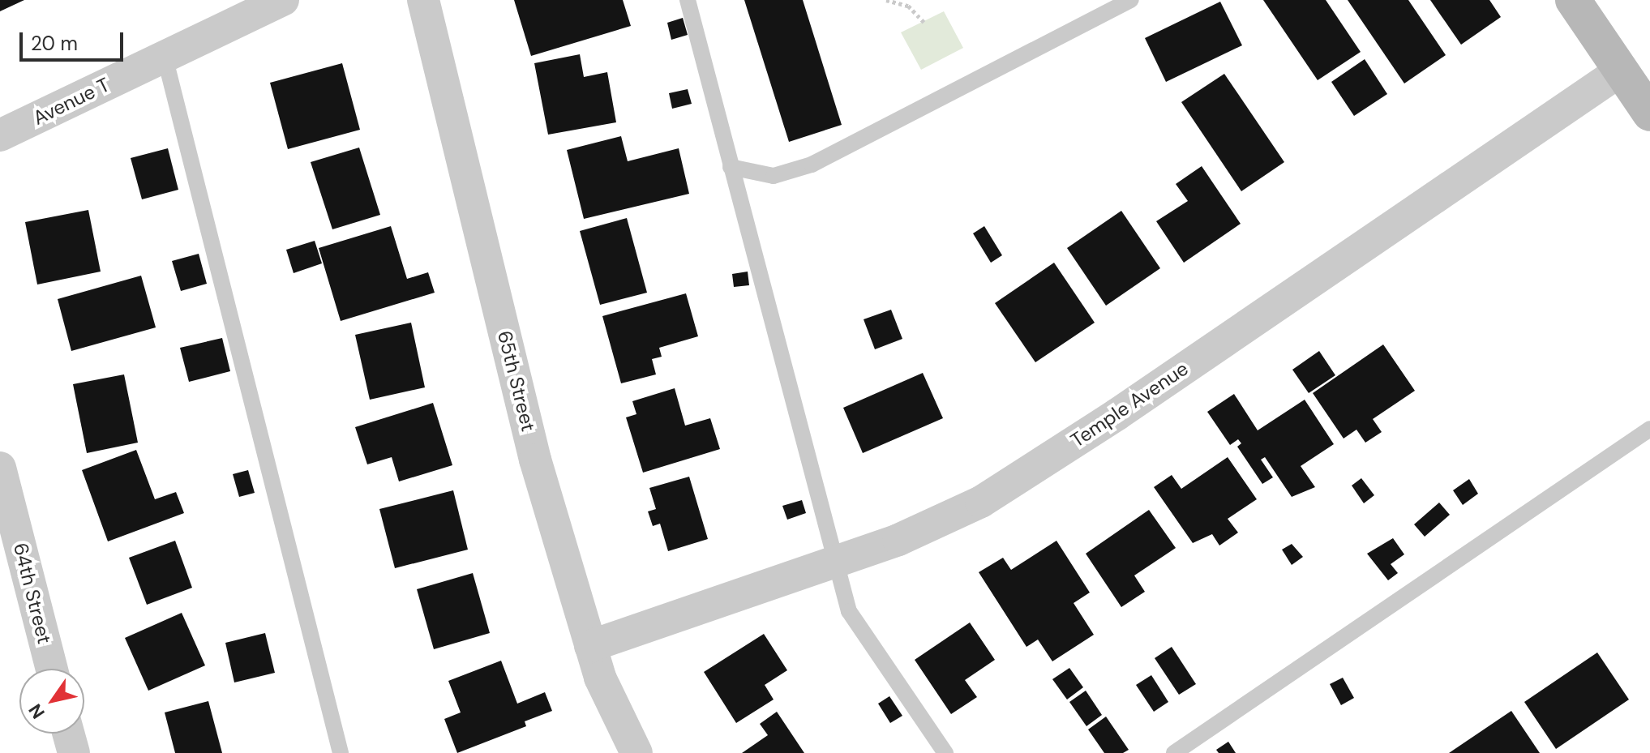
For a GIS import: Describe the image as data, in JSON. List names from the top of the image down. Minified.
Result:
{"streets":{"street":["Avenue T","65th Street","Temple Avenue","64th Street"]},"crossings":[["65th Street","Temple Avenue"]],"scale_bar":"20 m","north":"bottom left"}
